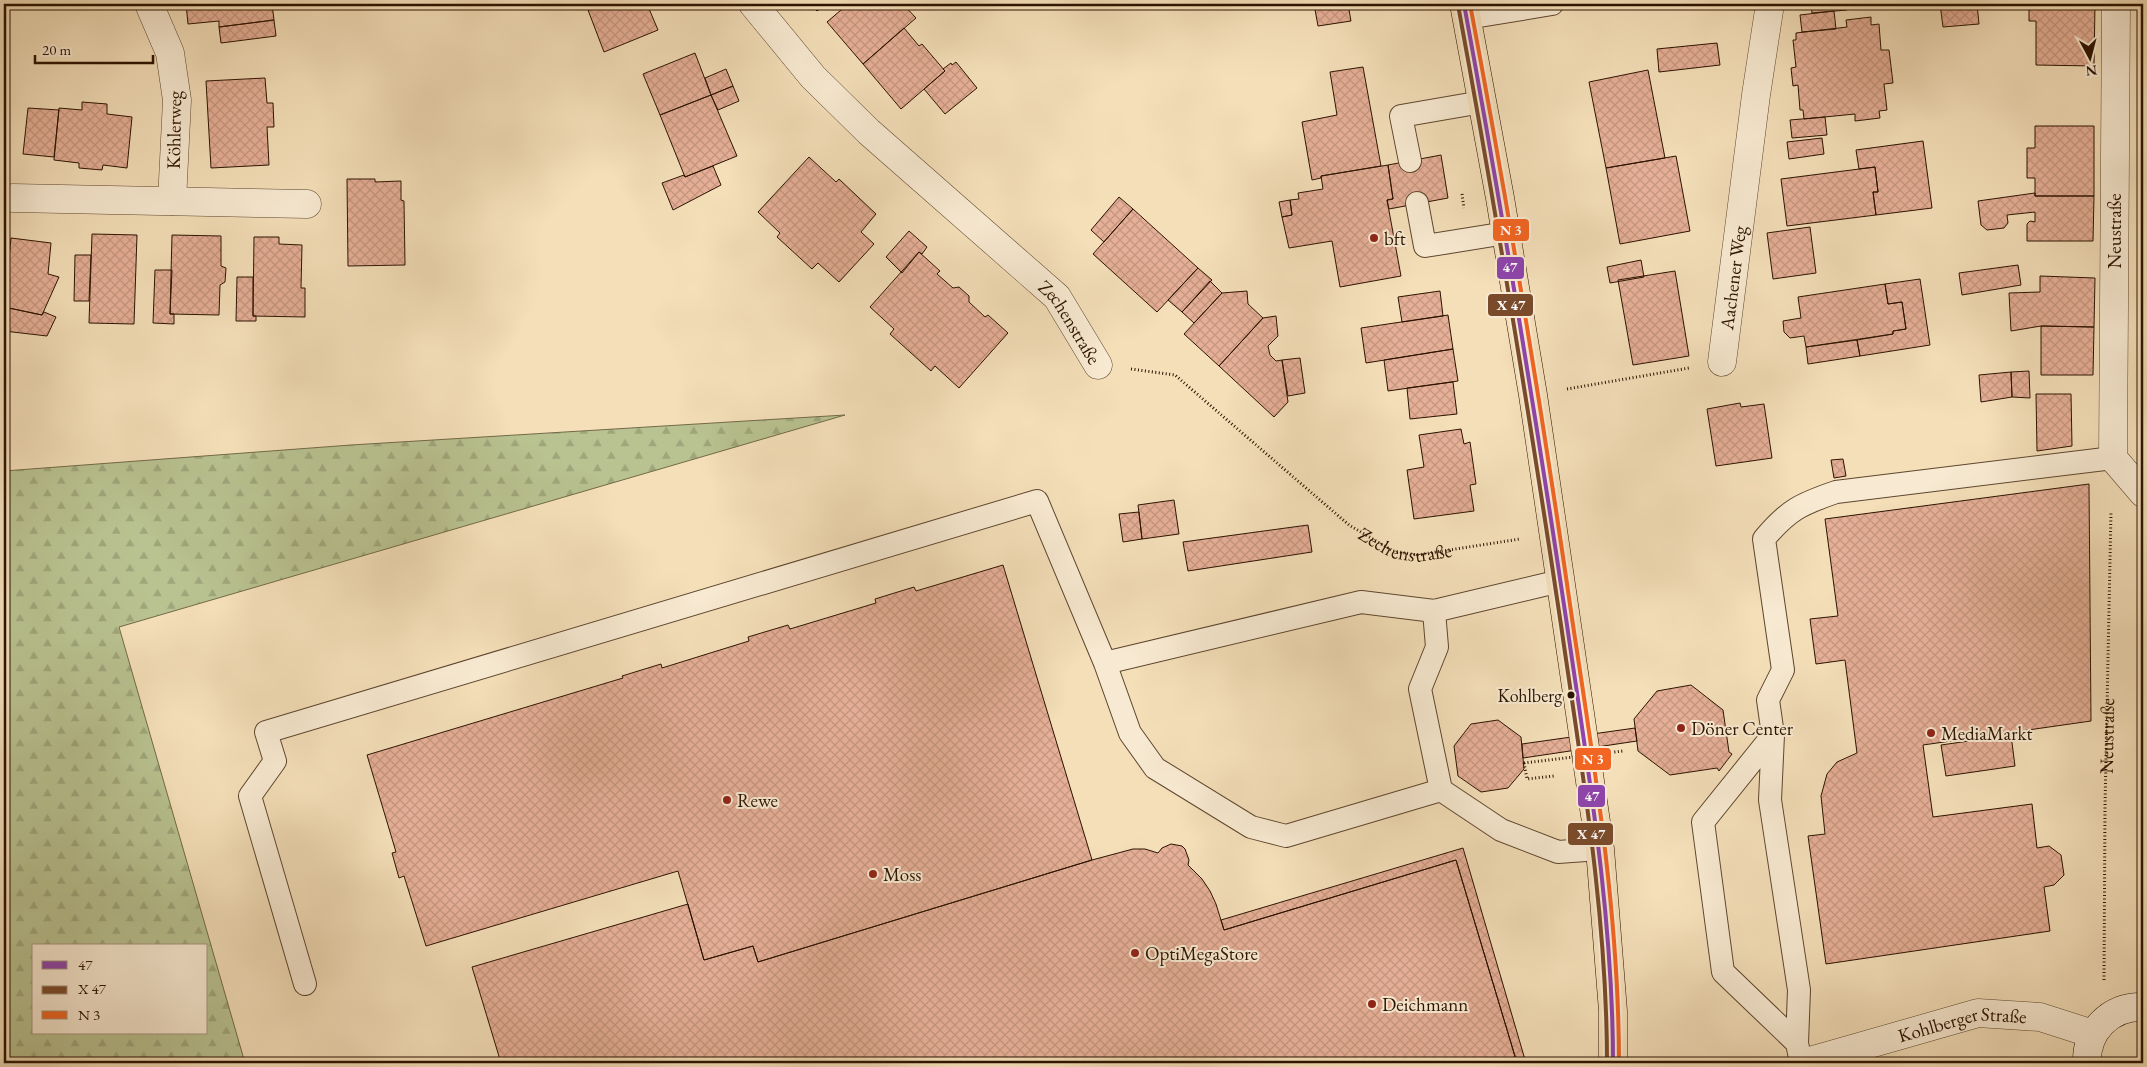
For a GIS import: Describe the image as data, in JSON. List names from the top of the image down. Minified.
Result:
{"streets":{"street":["Köhlerweg","Neustraße","Aachener Weg","Zechenstraße","Kohlberger Straße"]},"crossings":[["Neustraße","Kohlberger Straße"]],"places":["bft","Kohlberg","Döner Center","MediaMarkt","Rewe","Moss","OptiMegaStore","Deichmann"],"lines":["transit line 47"],"legend":["47","X 47","N 3"],"scale_bar":"20 m","north":"bottom"}
